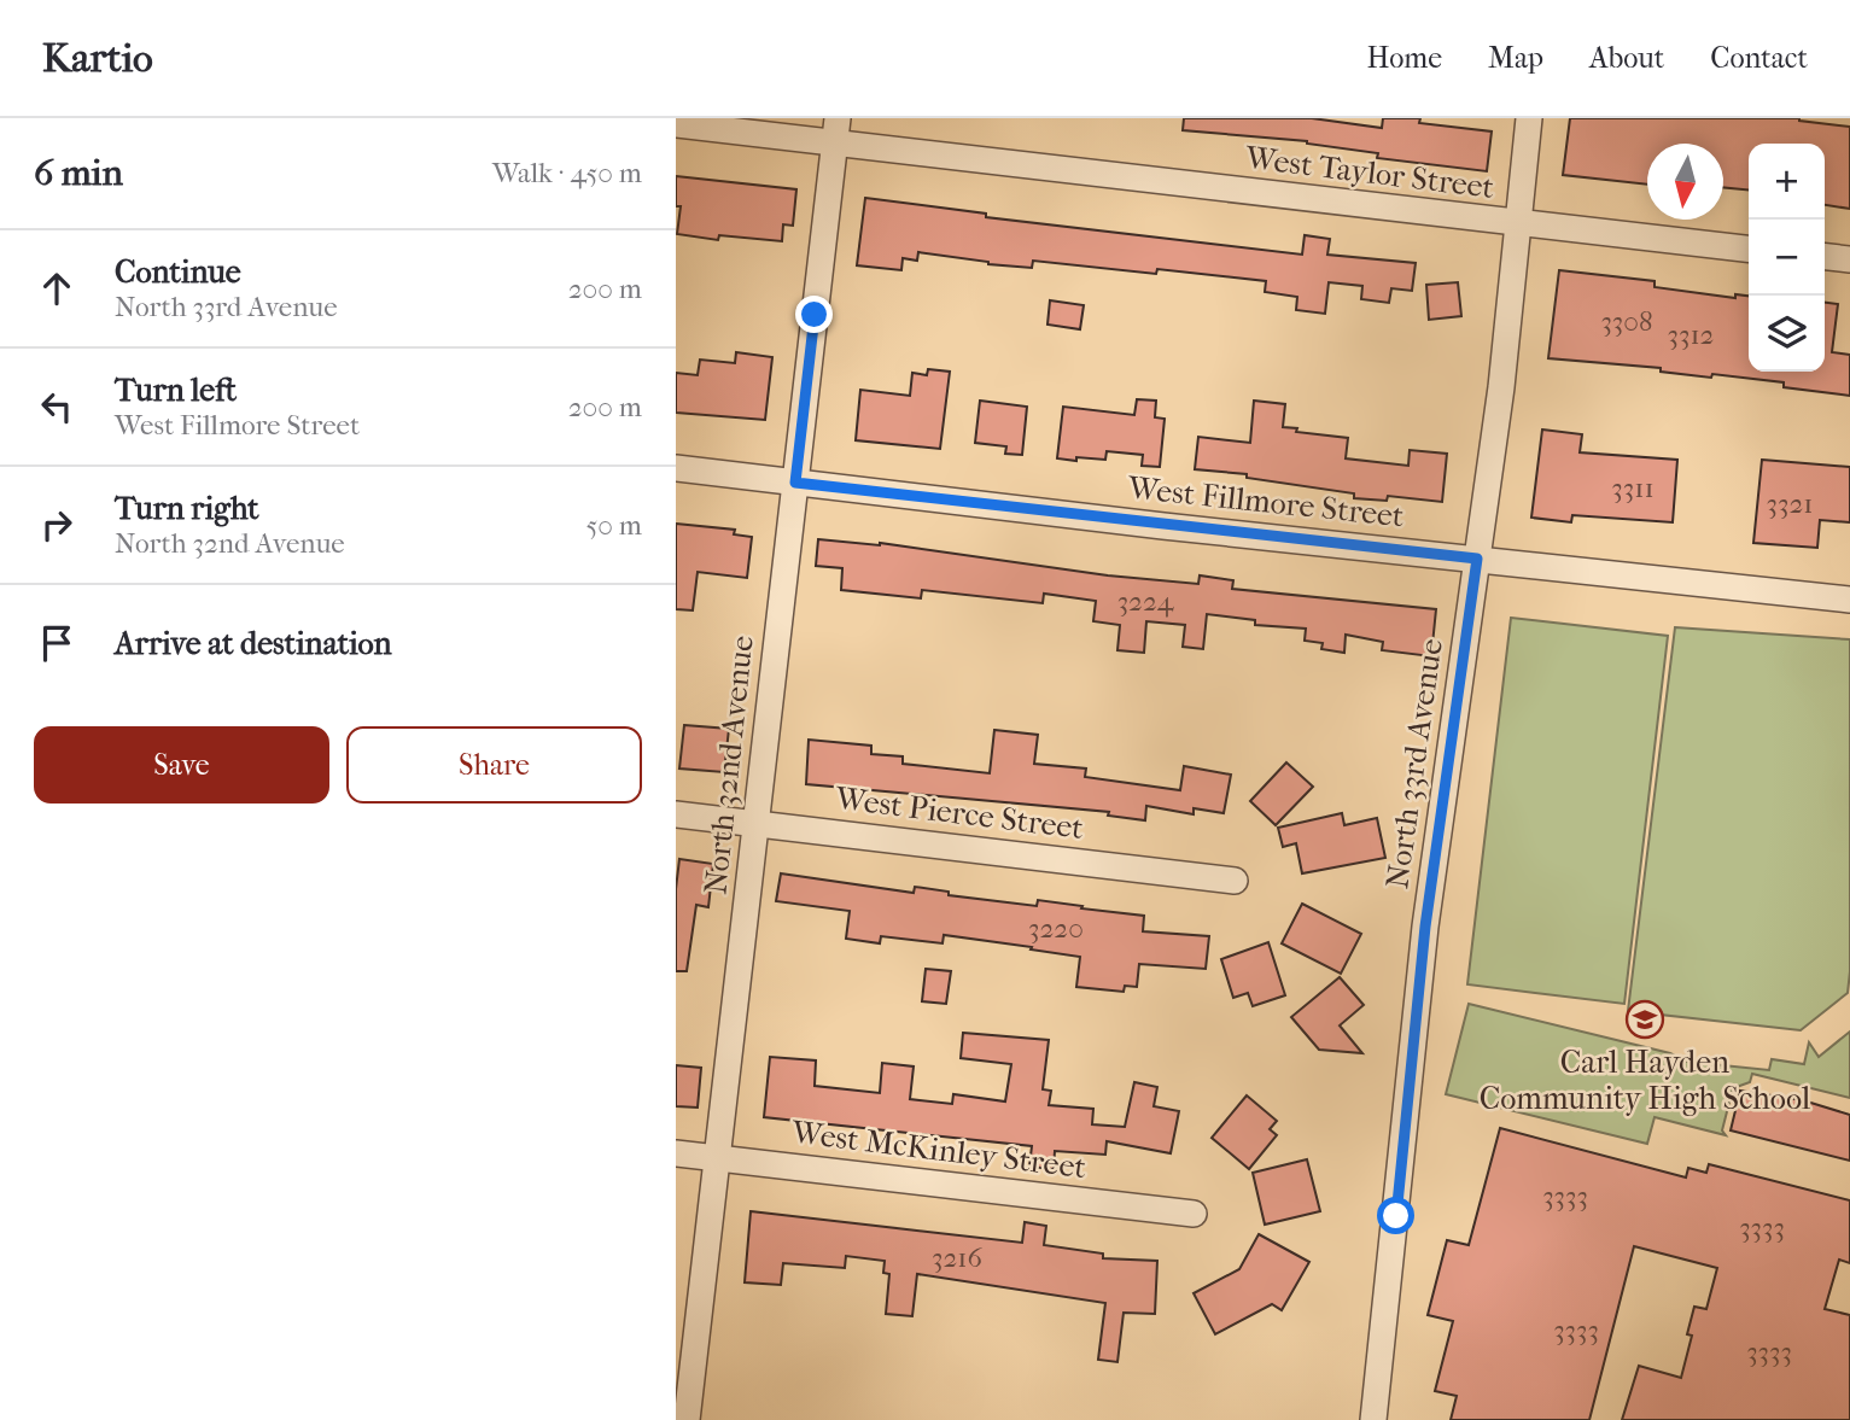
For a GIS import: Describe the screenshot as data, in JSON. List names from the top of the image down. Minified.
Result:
{"streets":{"street":["West Taylor Street","West Fillmore Street","North 33rd Avenue","North 32nd Avenue","West Pierce Street","West McKinley Street"]},"crossings":[["West Taylor Street","North 33rd Avenue"],["West Taylor Street","North 32nd Avenue"],["West Fillmore Street","North 33rd Avenue"],["West Fillmore Street","North 32nd Avenue"],["North 32nd Avenue","West Pierce Street"],["North 32nd Avenue","West McKinley Street"]],"places":{"school or university":["Carl Hayden Community High School"]},"house_numbers":["3308","3312","3311","3321","3224","3220","3333","3333","3216","3333","3333"],"north":"bottom","page":{"header":"Kartio","nav":["Home","Map","About","Contact"],"heading":["6 min","Walk · 450 m"],"map_buttons":["+","−"],"list":[["Continue","North 33rd Avenue","200 m"],["Turn left","West Fillmore Street","200 m"],["Turn right","North 32nd Avenue","50 m"],"Arrive at destination"],"buttons":["Save","Share"]}}
